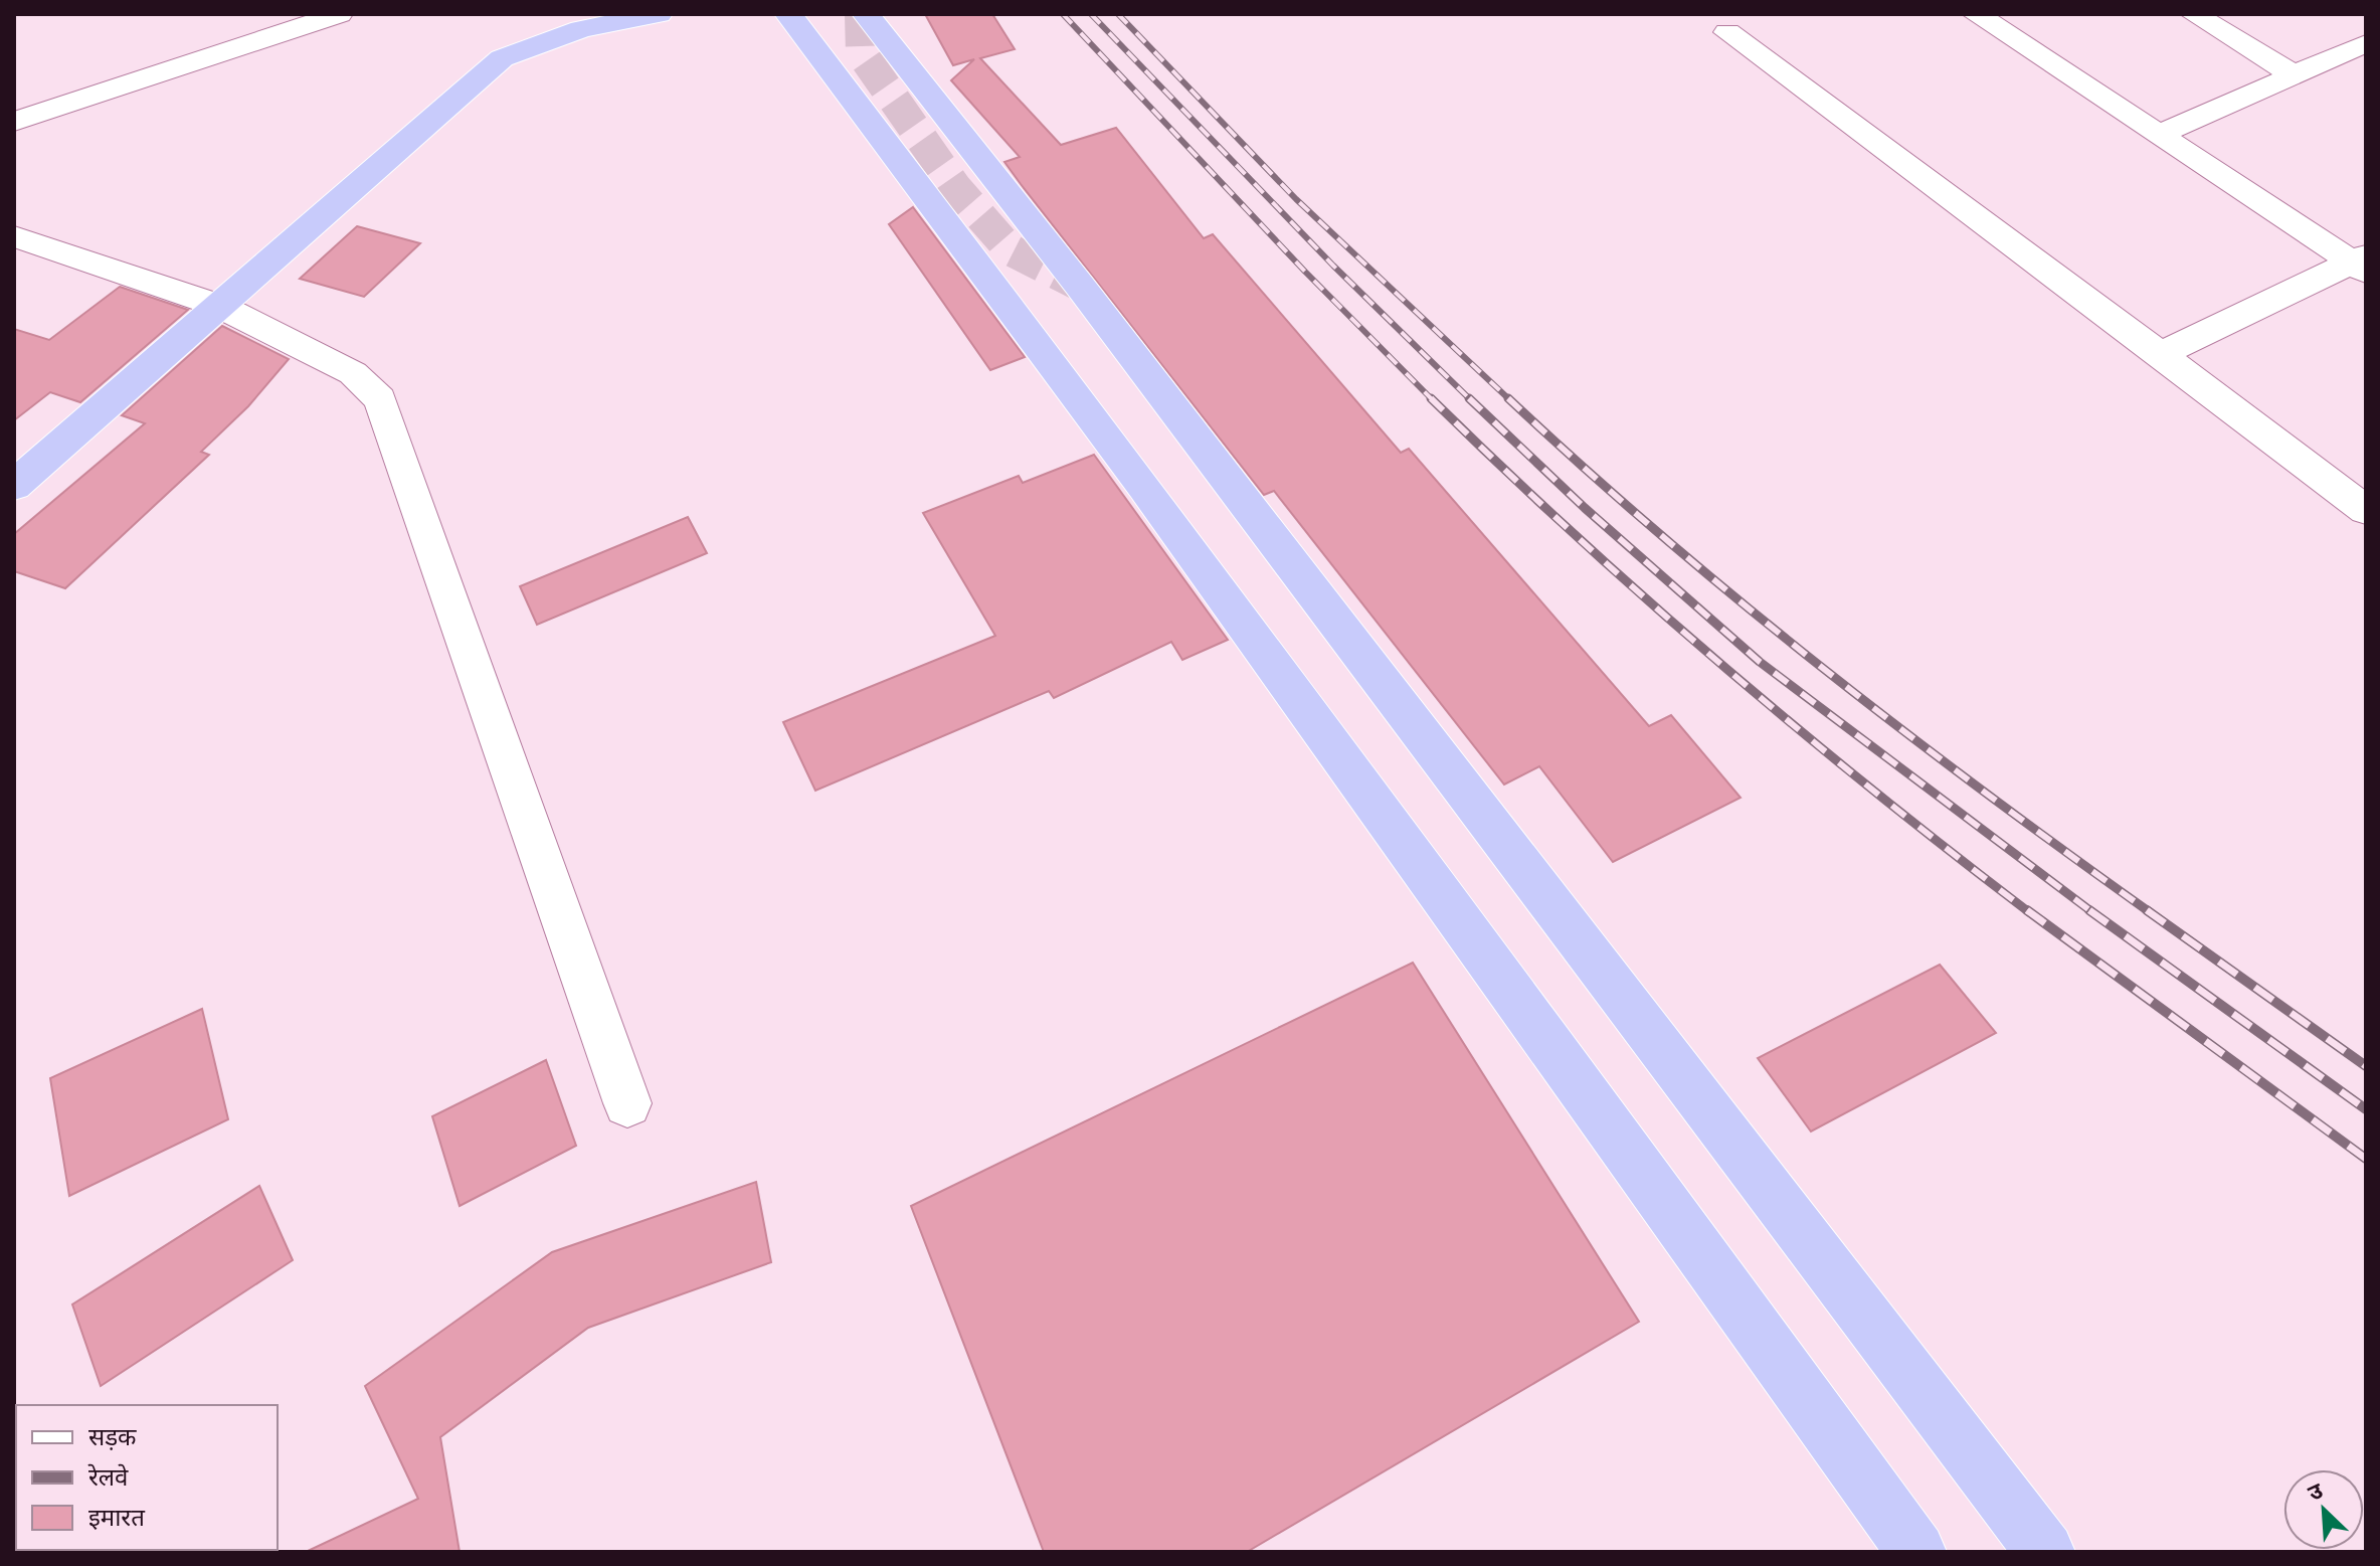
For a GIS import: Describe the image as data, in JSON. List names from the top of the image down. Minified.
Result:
{"legend":["सड़क","रेलवे","इमारत"],"north":"top left"}
